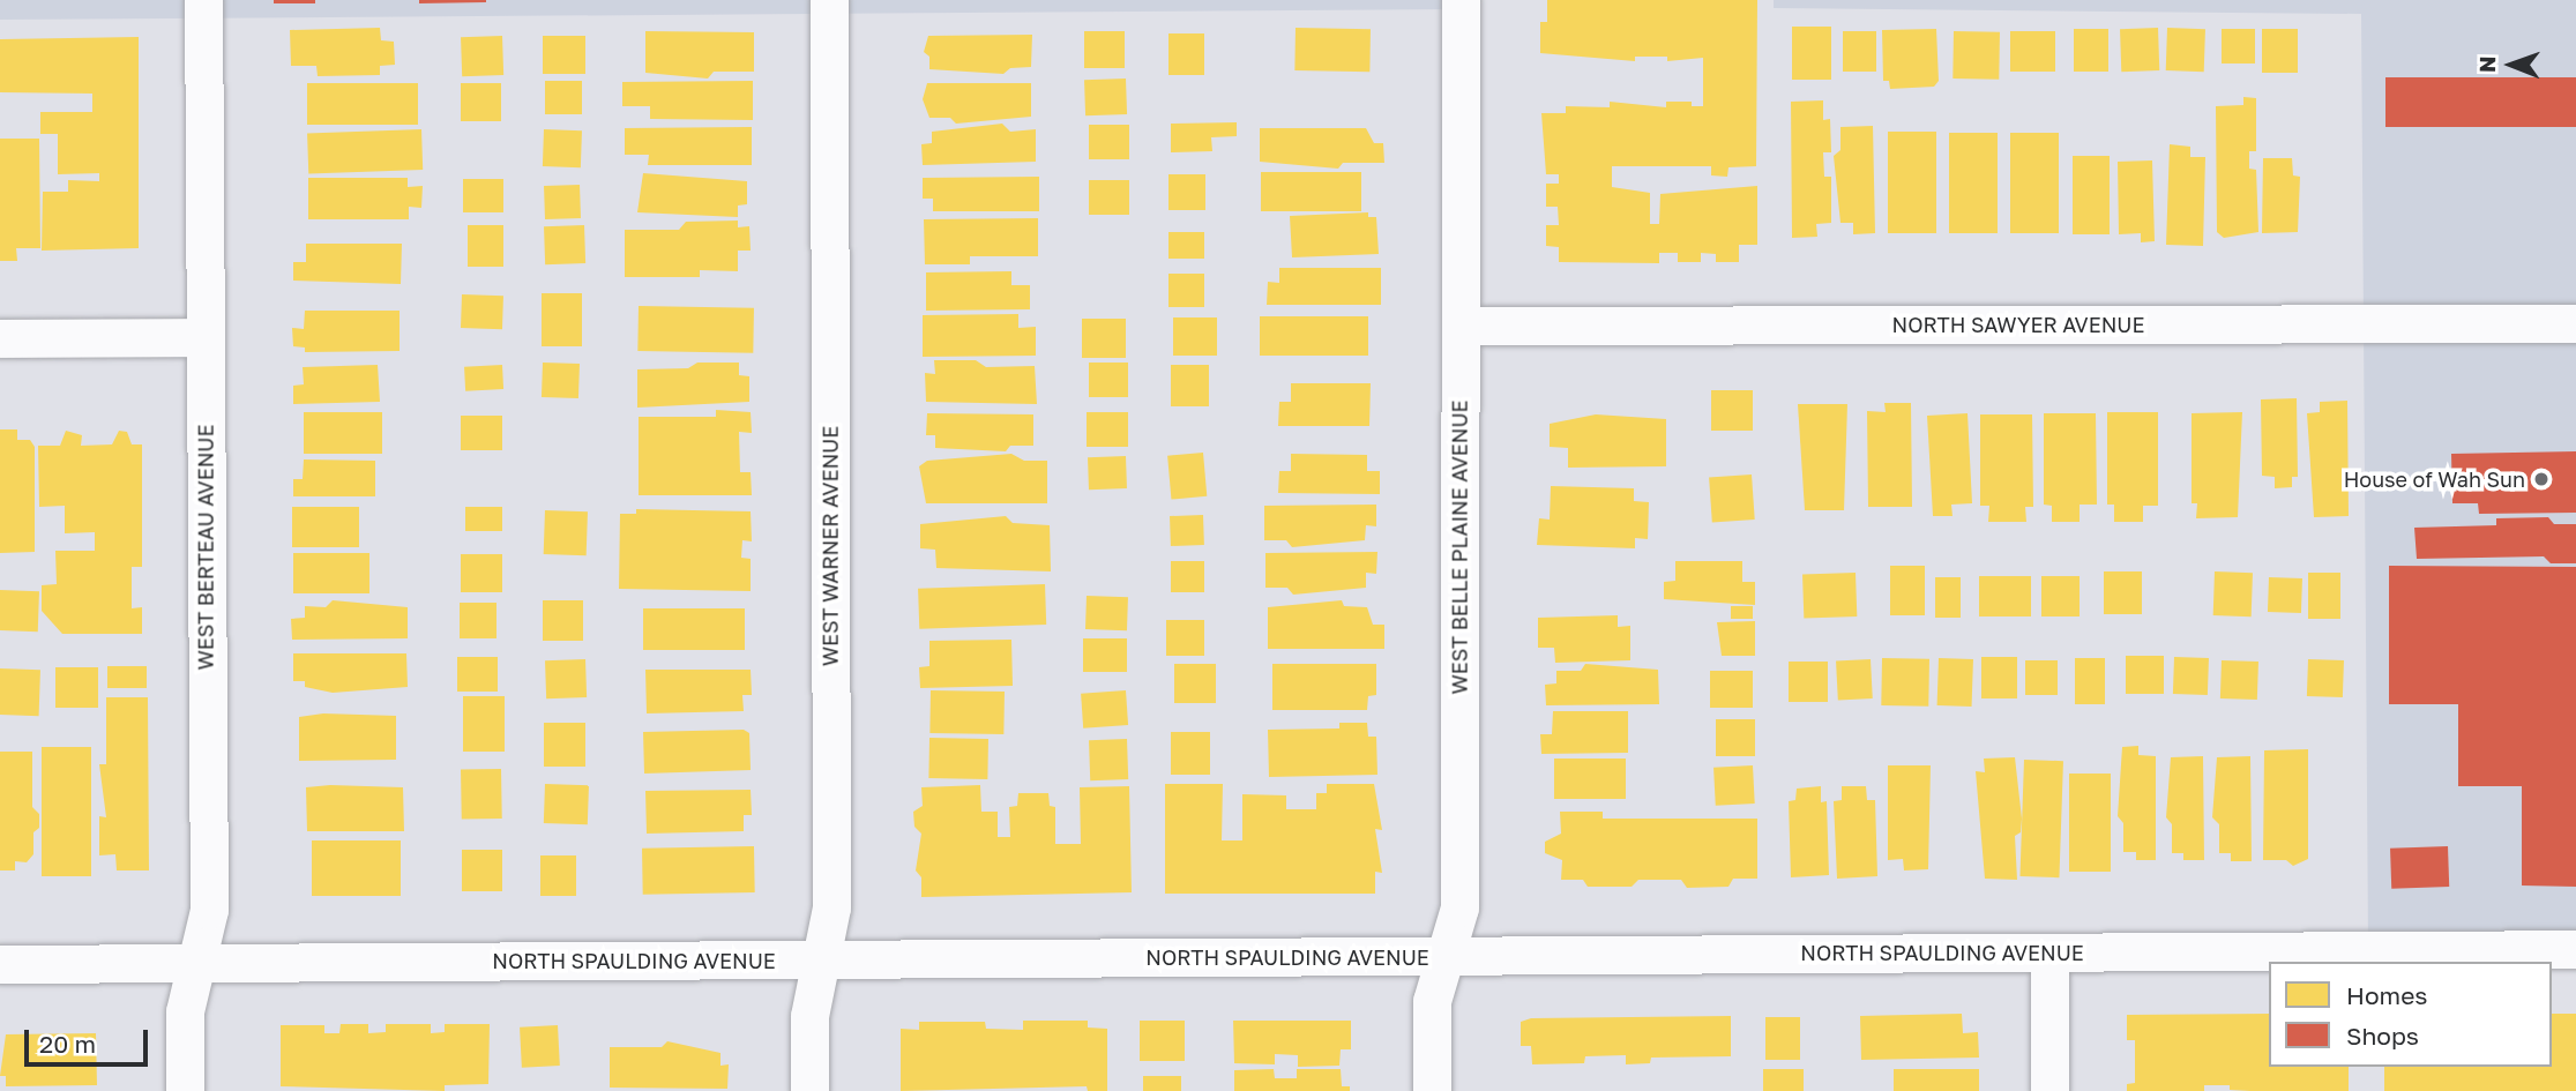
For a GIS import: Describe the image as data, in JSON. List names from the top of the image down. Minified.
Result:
{"streets":{"street":["NORTH SAWYER AVENUE","WEST WARNER AVENUE","WEST BERTEAU AVENUE","WEST BELLE PLAINE AVENUE","NORTH SPAULDING AVENUE"]},"crossings":[["NORTH SAWYER AVENUE","WEST BELLE PLAINE AVENUE"],["WEST WARNER AVENUE","NORTH SPAULDING AVENUE"],["WEST BERTEAU AVENUE","NORTH SPAULDING AVENUE"],["WEST BELLE PLAINE AVENUE","NORTH SPAULDING AVENUE"]],"places":["House of Wah Sun"],"legend":["Homes","Shops"],"scale_bar":"20 m","north":"left"}
